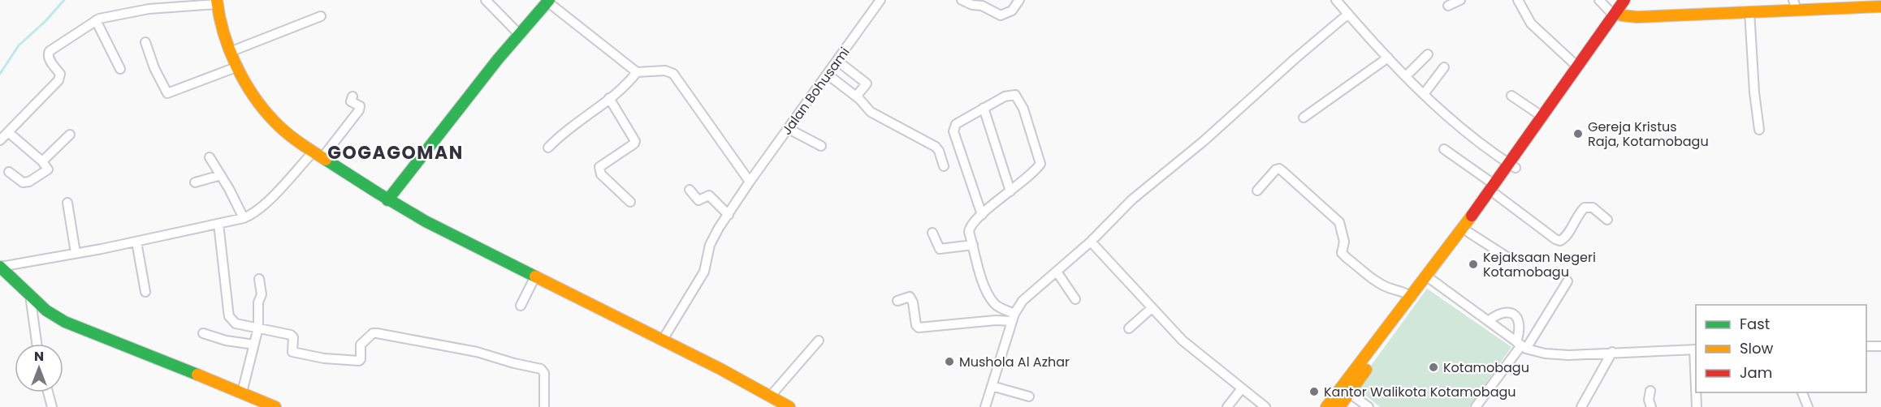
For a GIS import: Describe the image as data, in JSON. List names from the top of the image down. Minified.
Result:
{"streets":{"street":["Jalan Bohusami"]},"districts":["GOGAGOMAN"],"places":["Gereja Kristus Raja, Kotamobagu","Kejaksaan Negeri Kotamobagu","Mushola Al Azhar","Kotamobagu","Kantor Walikota Kotamobagu"],"legend":["Fast","Slow","Jam"],"north":"top"}
